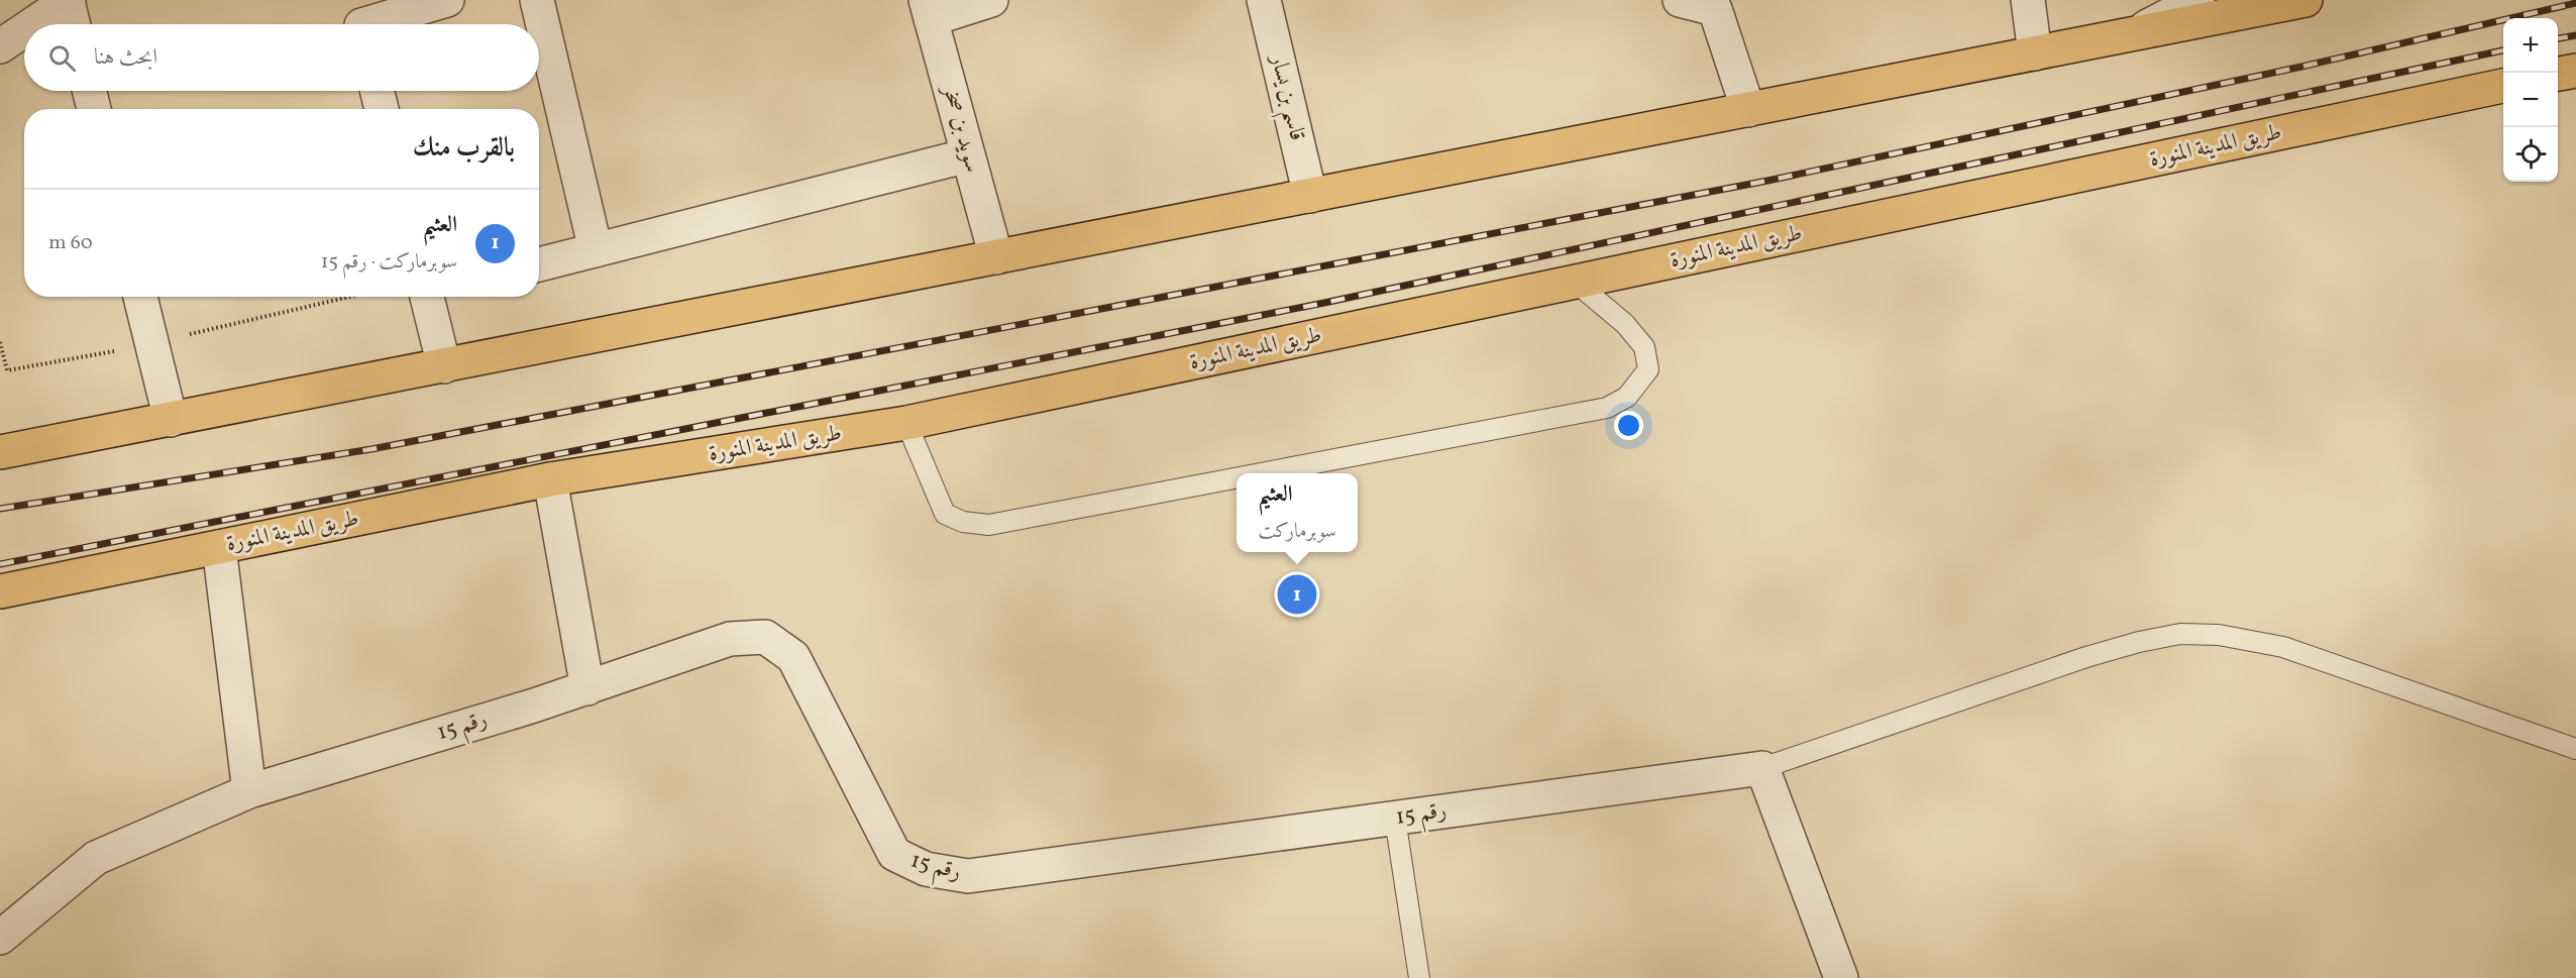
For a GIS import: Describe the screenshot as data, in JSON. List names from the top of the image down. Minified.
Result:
{"streets":{"main road":["طريق المدينة المنورة"],"street":["قاسم بن يسار","سويد بن صخر","رقم 15"]},"page":{"map_buttons":["+","−"],"search":"ابحث هنا","heading":"بالقرب منك","list":[{"mark":"1","name":"العثيم","note":"سوبرماركت · رقم 15","value":"60 m"}],"popup":["العثيم","سوبرماركت"],"pins":"1"}}
